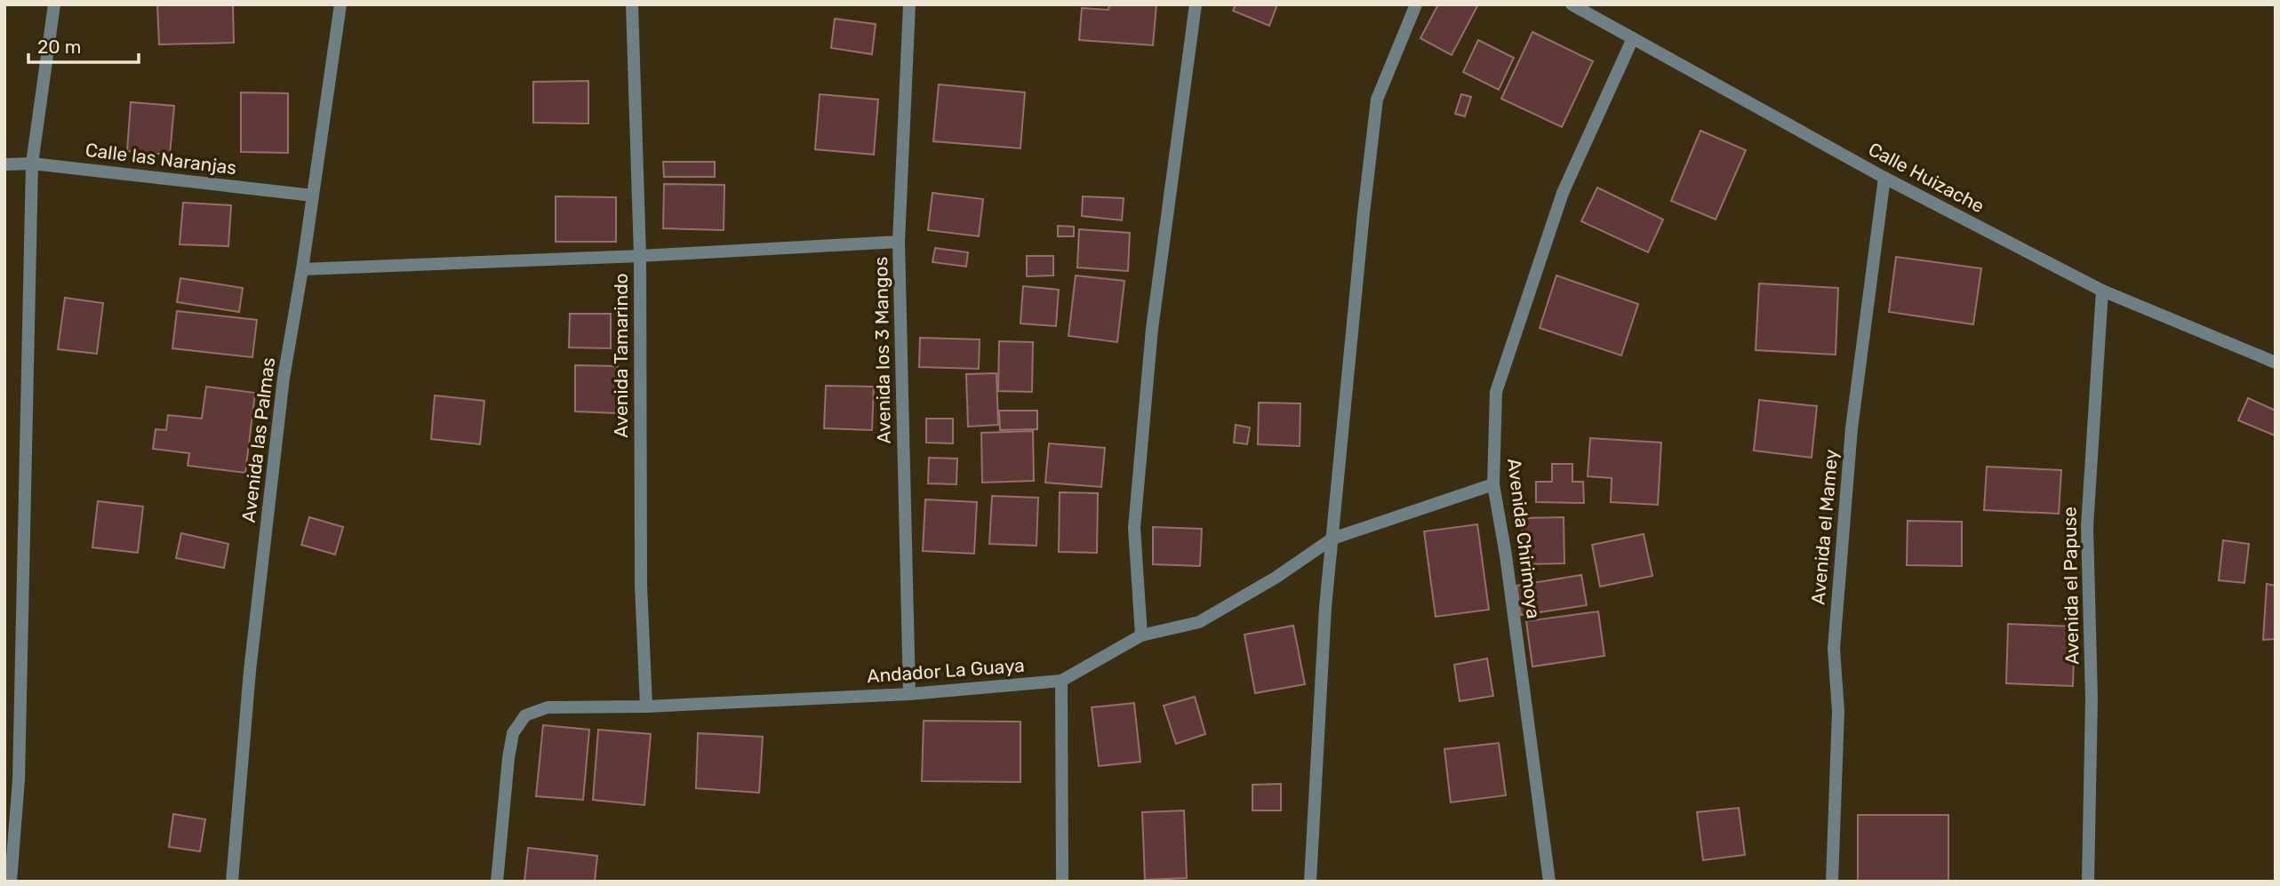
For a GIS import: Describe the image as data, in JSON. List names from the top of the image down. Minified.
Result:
{"streets":{"street":["Calle las Naranjas","Calle Huizache","Avenida los 3 Mangos","Avenida Tamarindo","Avenida las Palmas","Avenida el Mamey","Avenida Chirimoya","Avenida el Papuse","Andador La Guaya"]},"crossings":[["Calle las Naranjas","Avenida las Palmas"],["Calle Huizache","Avenida el Mamey"],["Calle Huizache","Avenida Chirimoya"],["Calle Huizache","Avenida el Papuse"],["Avenida los 3 Mangos","Andador La Guaya"],["Avenida Tamarindo","Andador La Guaya"],["Avenida Chirimoya","Andador La Guaya"]],"scale_bar":"20 m"}
